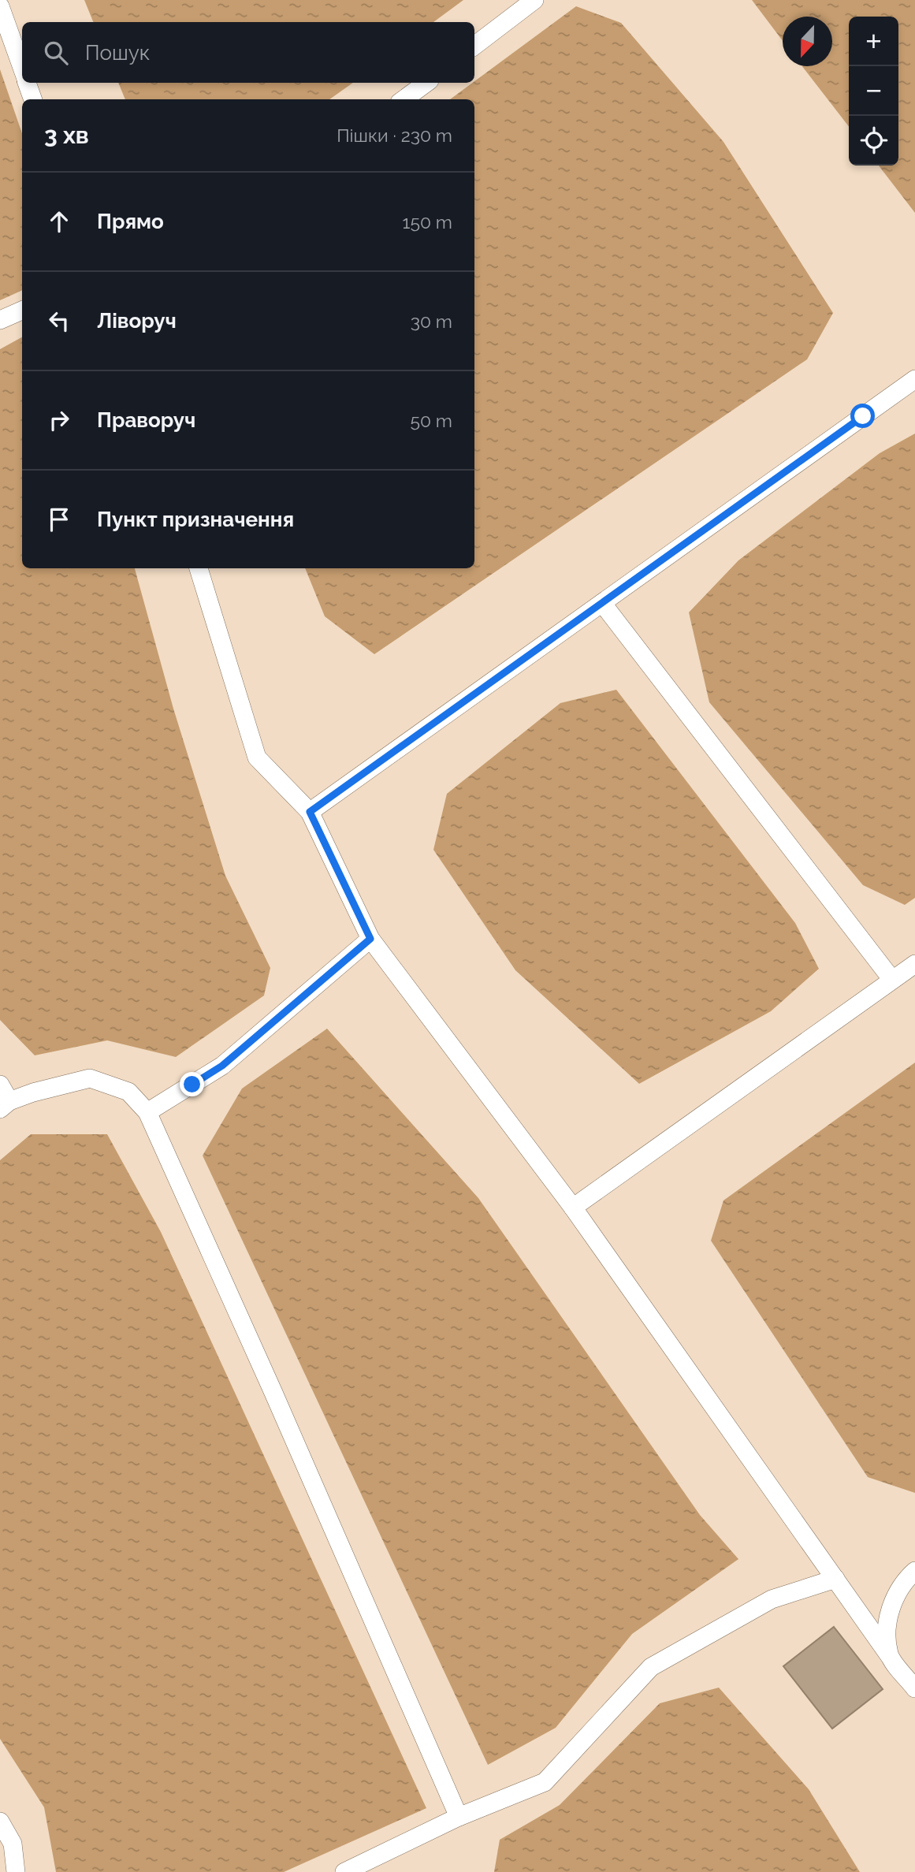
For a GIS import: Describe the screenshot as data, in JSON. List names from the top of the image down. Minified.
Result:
{"north":"bottom","page":{"map_buttons":["+","−"],"search":"Пошук","heading":["3 хв","Пішки · 230 m"],"list":[["Прямо","150 m"],["Ліворуч","30 m"],["Праворуч","50 m"],"Пункт призначення"]}}
